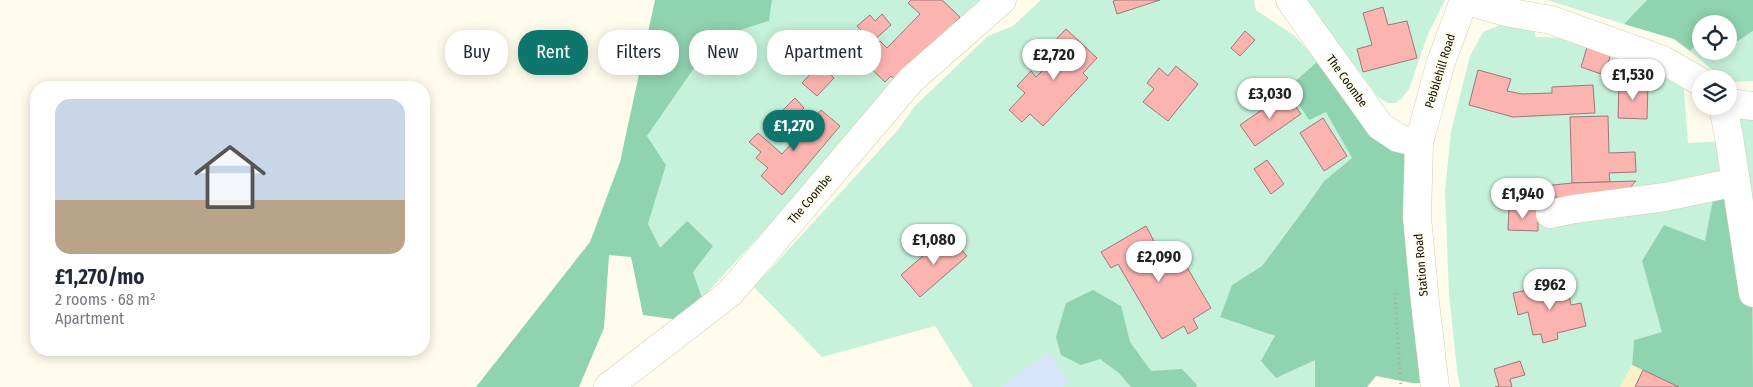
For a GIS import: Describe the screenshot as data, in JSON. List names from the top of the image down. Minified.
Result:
{"streets":{"main road":["Pebblehill Road","The Coombe","Station Road"]},"crossings":[["Pebblehill Road","The Coombe"],["Pebblehill Road","Station Road"],["The Coombe","Station Road"]],"page":{"chip":["Buy","Rent","Filters","New","Apartment"],"price":["£2,720","£1,530","£3,030","£1,270","£1,940","£1,080","£2,090","£962"],"list":[{"name":"£1,270/mo","note":"2 rooms · 68 m² · Apartment"}]}}
